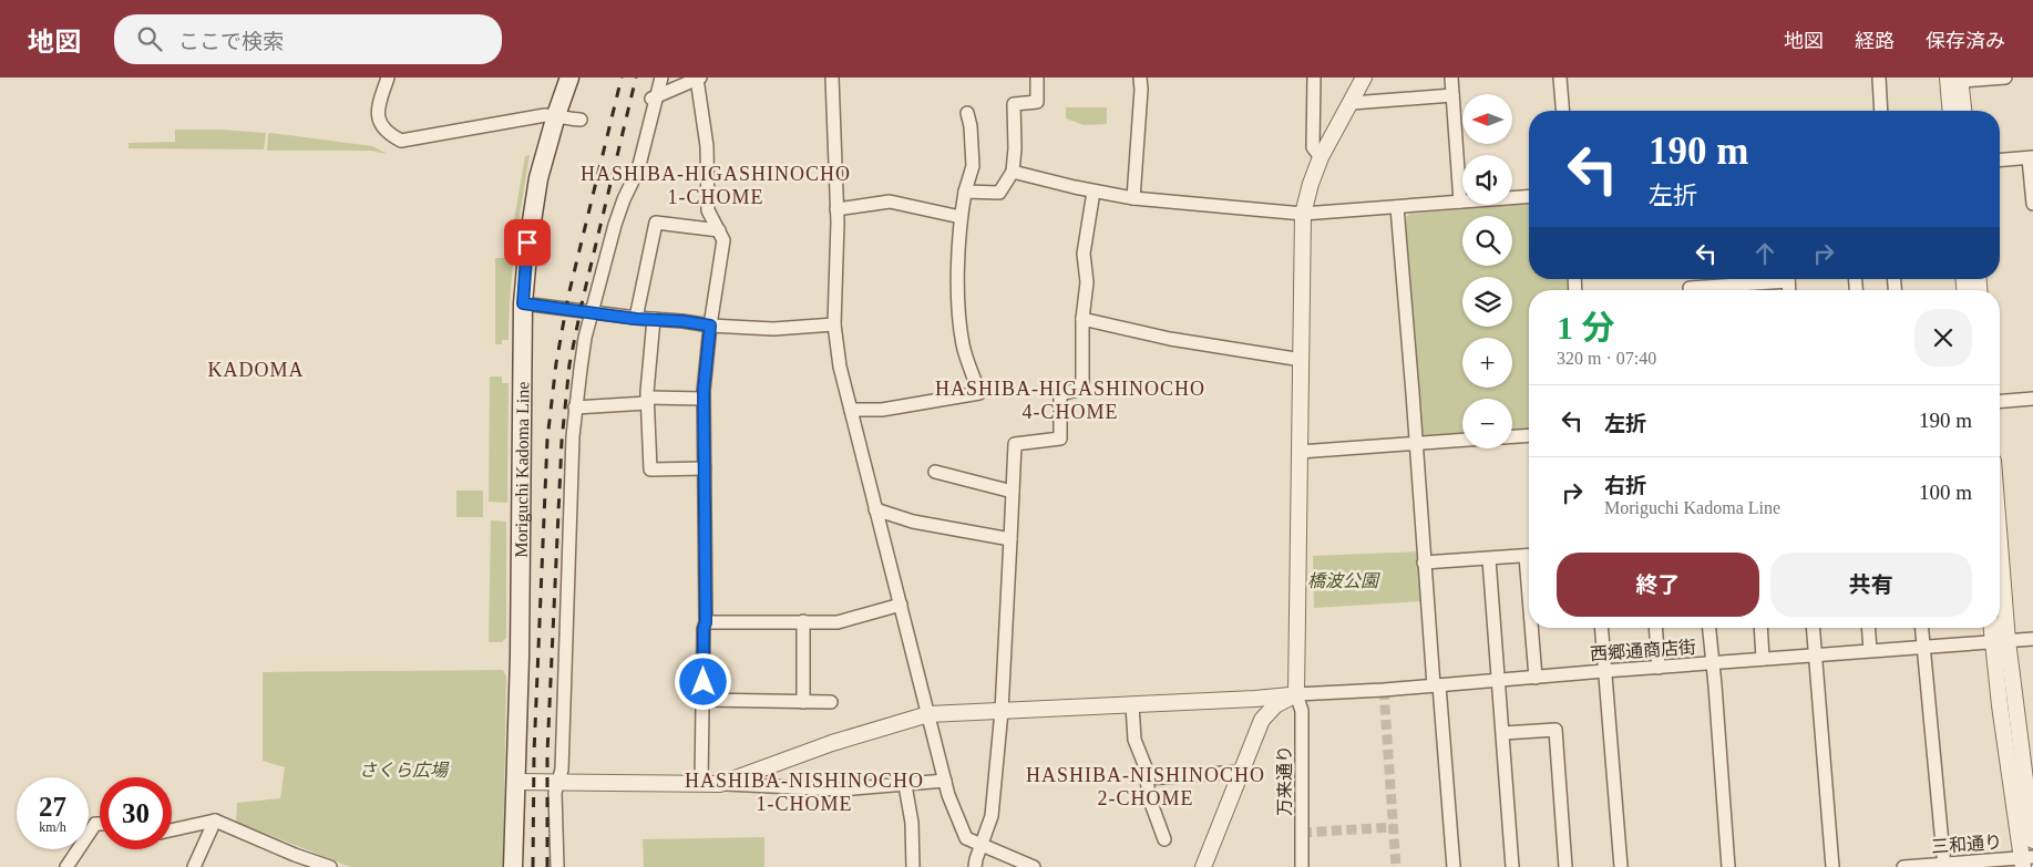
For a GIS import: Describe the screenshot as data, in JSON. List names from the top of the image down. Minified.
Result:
{"streets":{"main road":["Moriguchi Kadoma Line"],"street":["西郷通商店街","万来通り","三和通り"]},"crossings":[["西郷通商店街","万来通り"]],"districts":["HASHIBA-HIGASHINOCHO 1-CHOME","KADOMA","HASHIBA-HIGASHINOCHO 4-CHOME","HASHIBA-NISHINOCHO 2-CHOME","HASHIBA-NISHINOCHO 1-CHOME"],"parks":["橋波公園","さくら広場"],"north":"left","page":{"header":"地図","search":"ここで検索","nav":["地図","経路","保存済み"],"map_buttons":["+","−"],"turn":["190 m","左折"],"heading":["1 分","320 m · 07:40"],"list":[{"name":"左折","value":"190 m"},{"name":"右折","note":"Moriguchi Kadoma Line","value":"100 m"}],"buttons":["終了","共有"],"speed":"27 km/h","limit":"30"}}
